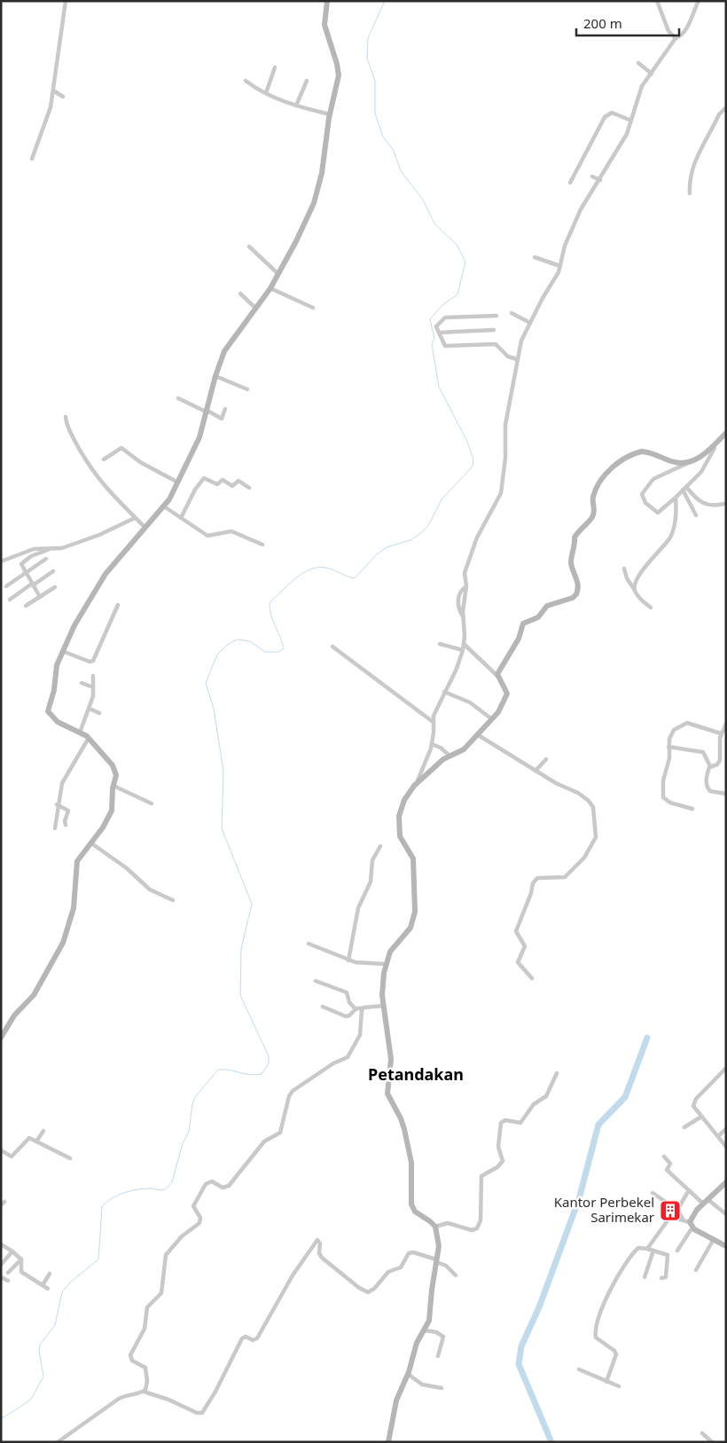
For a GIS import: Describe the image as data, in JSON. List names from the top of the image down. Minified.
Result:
{"districts":["Petandakan"],"places":{"building":["Kantor Perbekel Sarimekar"]},"scale_bar":"200 m"}
